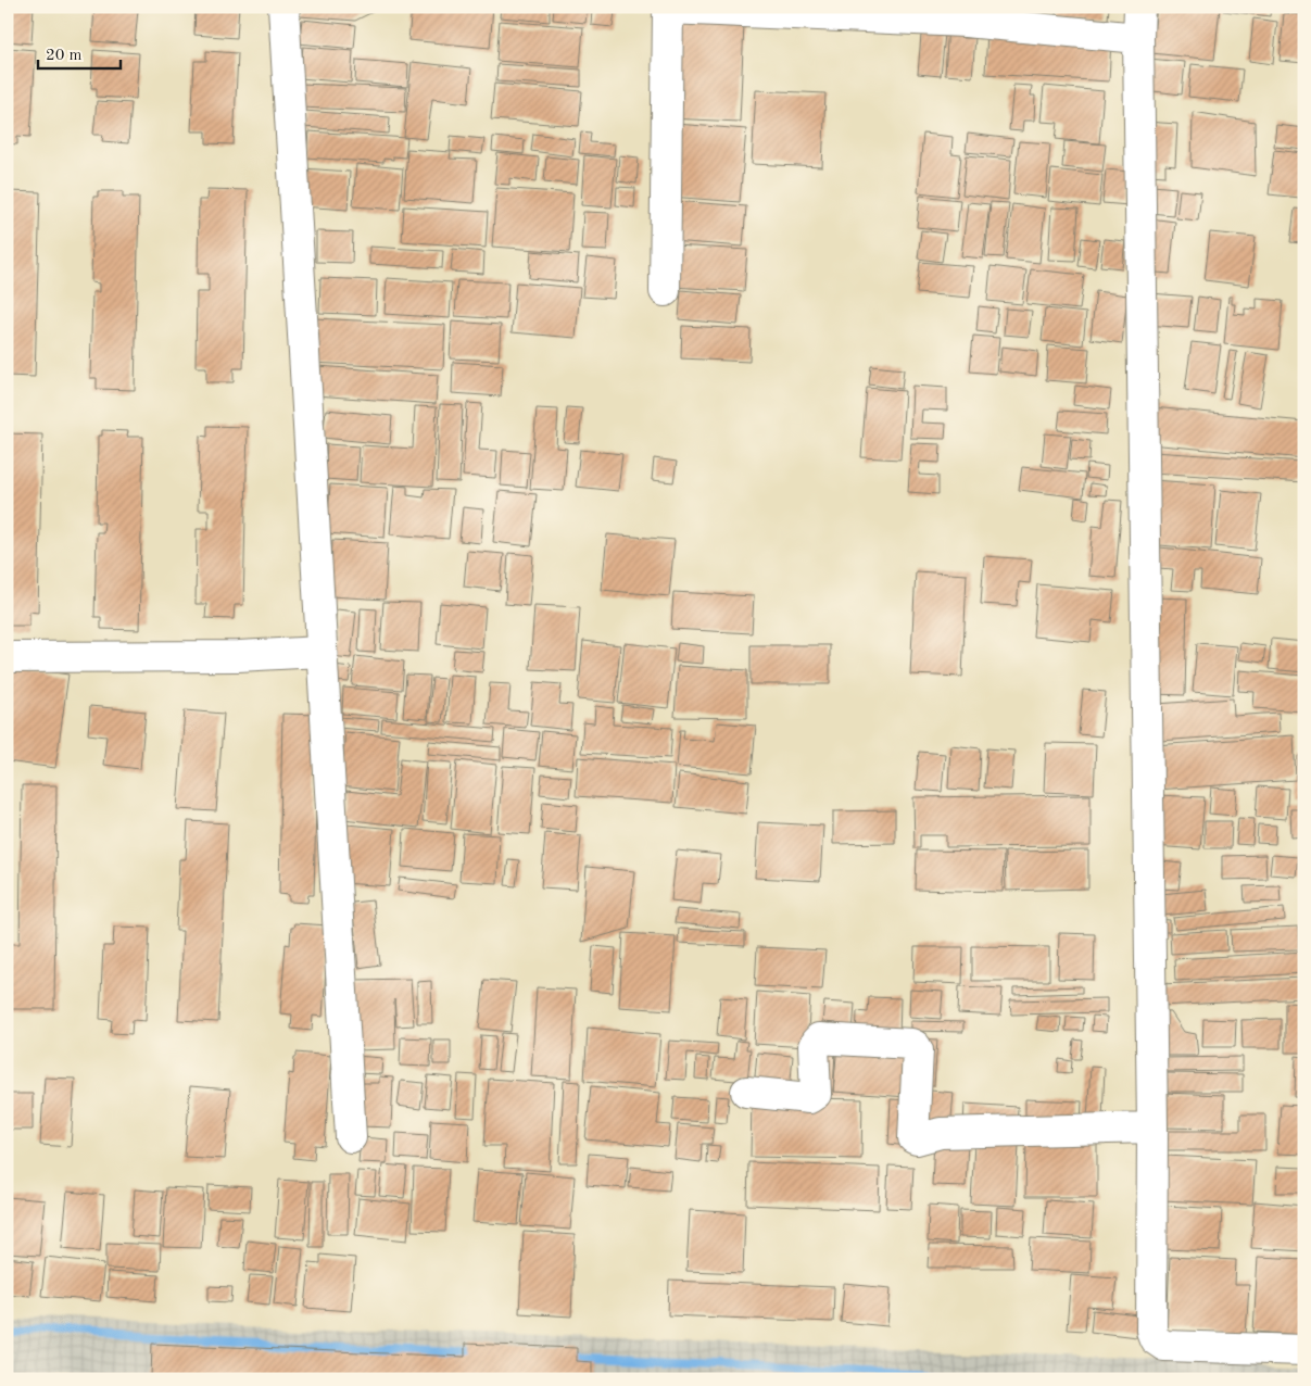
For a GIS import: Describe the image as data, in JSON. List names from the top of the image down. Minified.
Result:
{"scale_bar":"20 m"}
